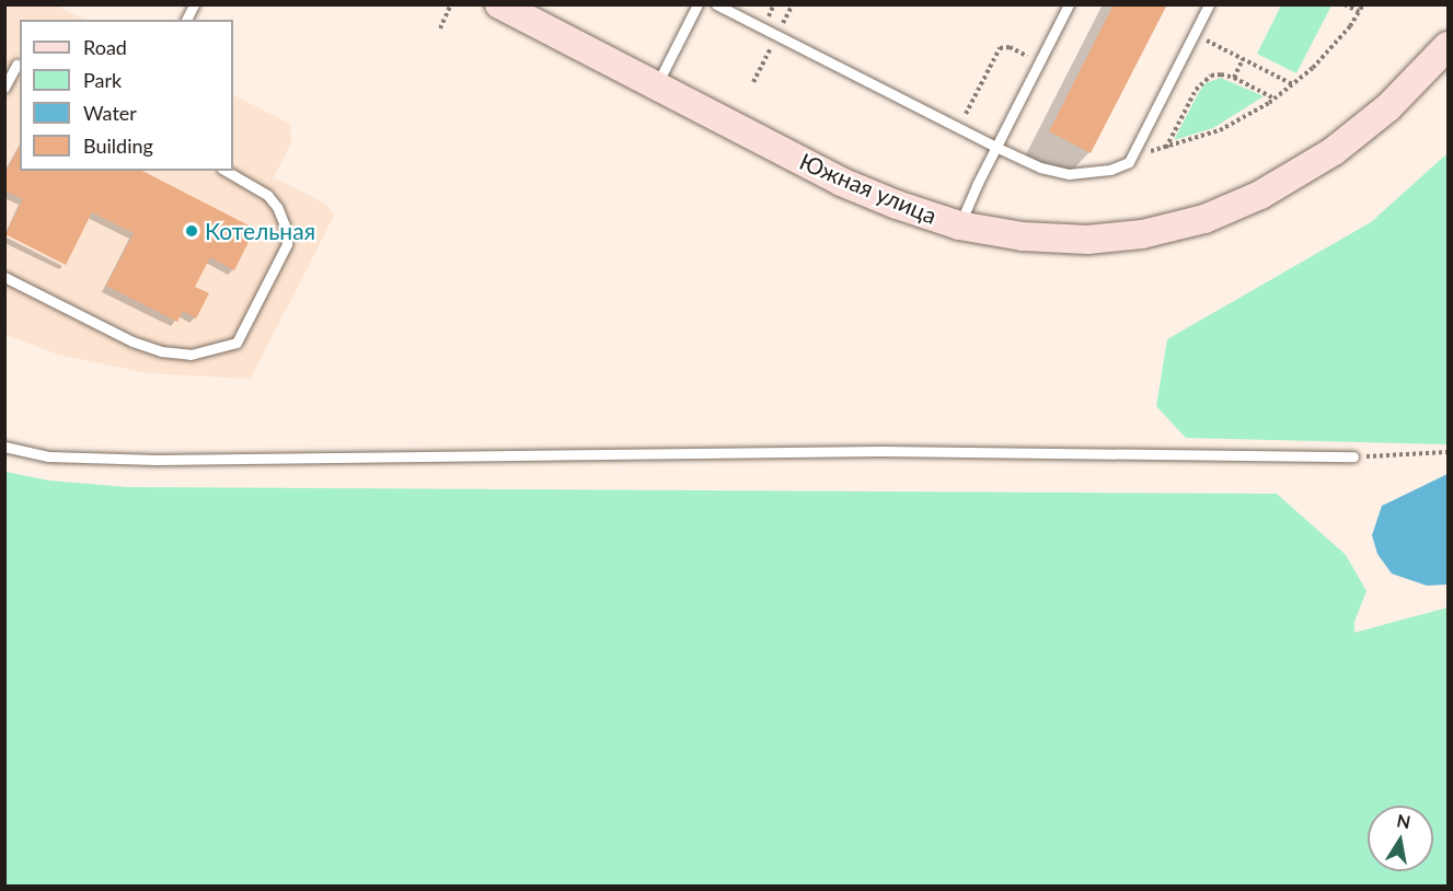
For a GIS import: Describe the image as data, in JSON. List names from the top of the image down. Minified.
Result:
{"streets":{"street":["Южная улица"]},"places":["Котельная"],"legend":["Road","Park","Water","Building"],"north":"top"}
